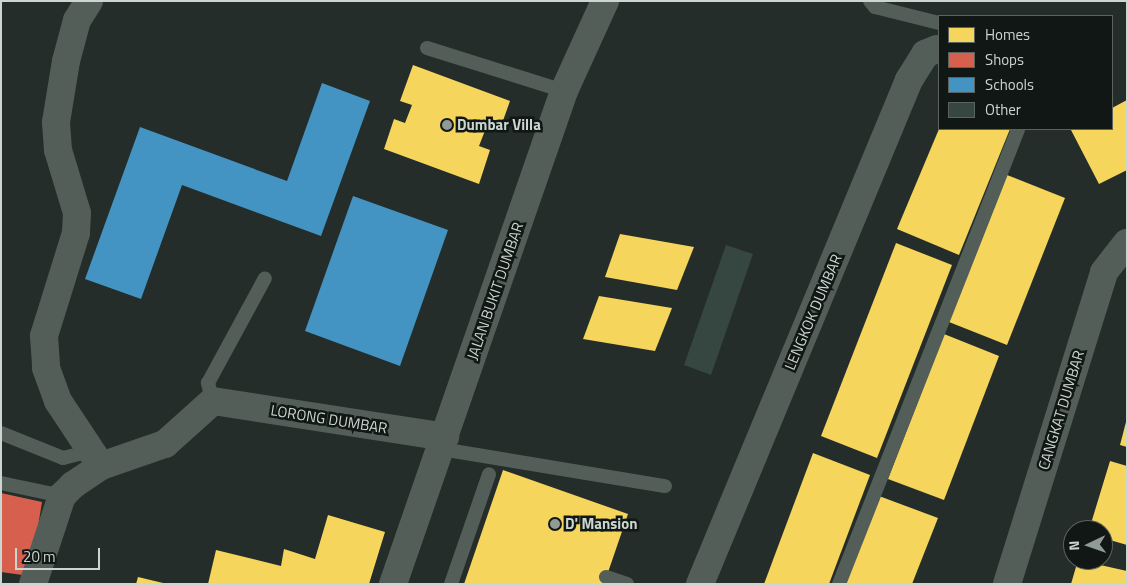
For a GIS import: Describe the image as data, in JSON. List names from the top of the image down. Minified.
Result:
{"streets":{"street":["JALAN BUKIT DUMBAR","LENGKOK DUMBAR","CANGKAT DUMBAR","LORONG DUMBAR"]},"crossings":[["JALAN BUKIT DUMBAR","LORONG DUMBAR"]],"places":["Dumbar Villa","D' Mansion"],"legend":["Homes","Shops","Schools","Other"],"scale_bar":"20 m","north":"left"}
